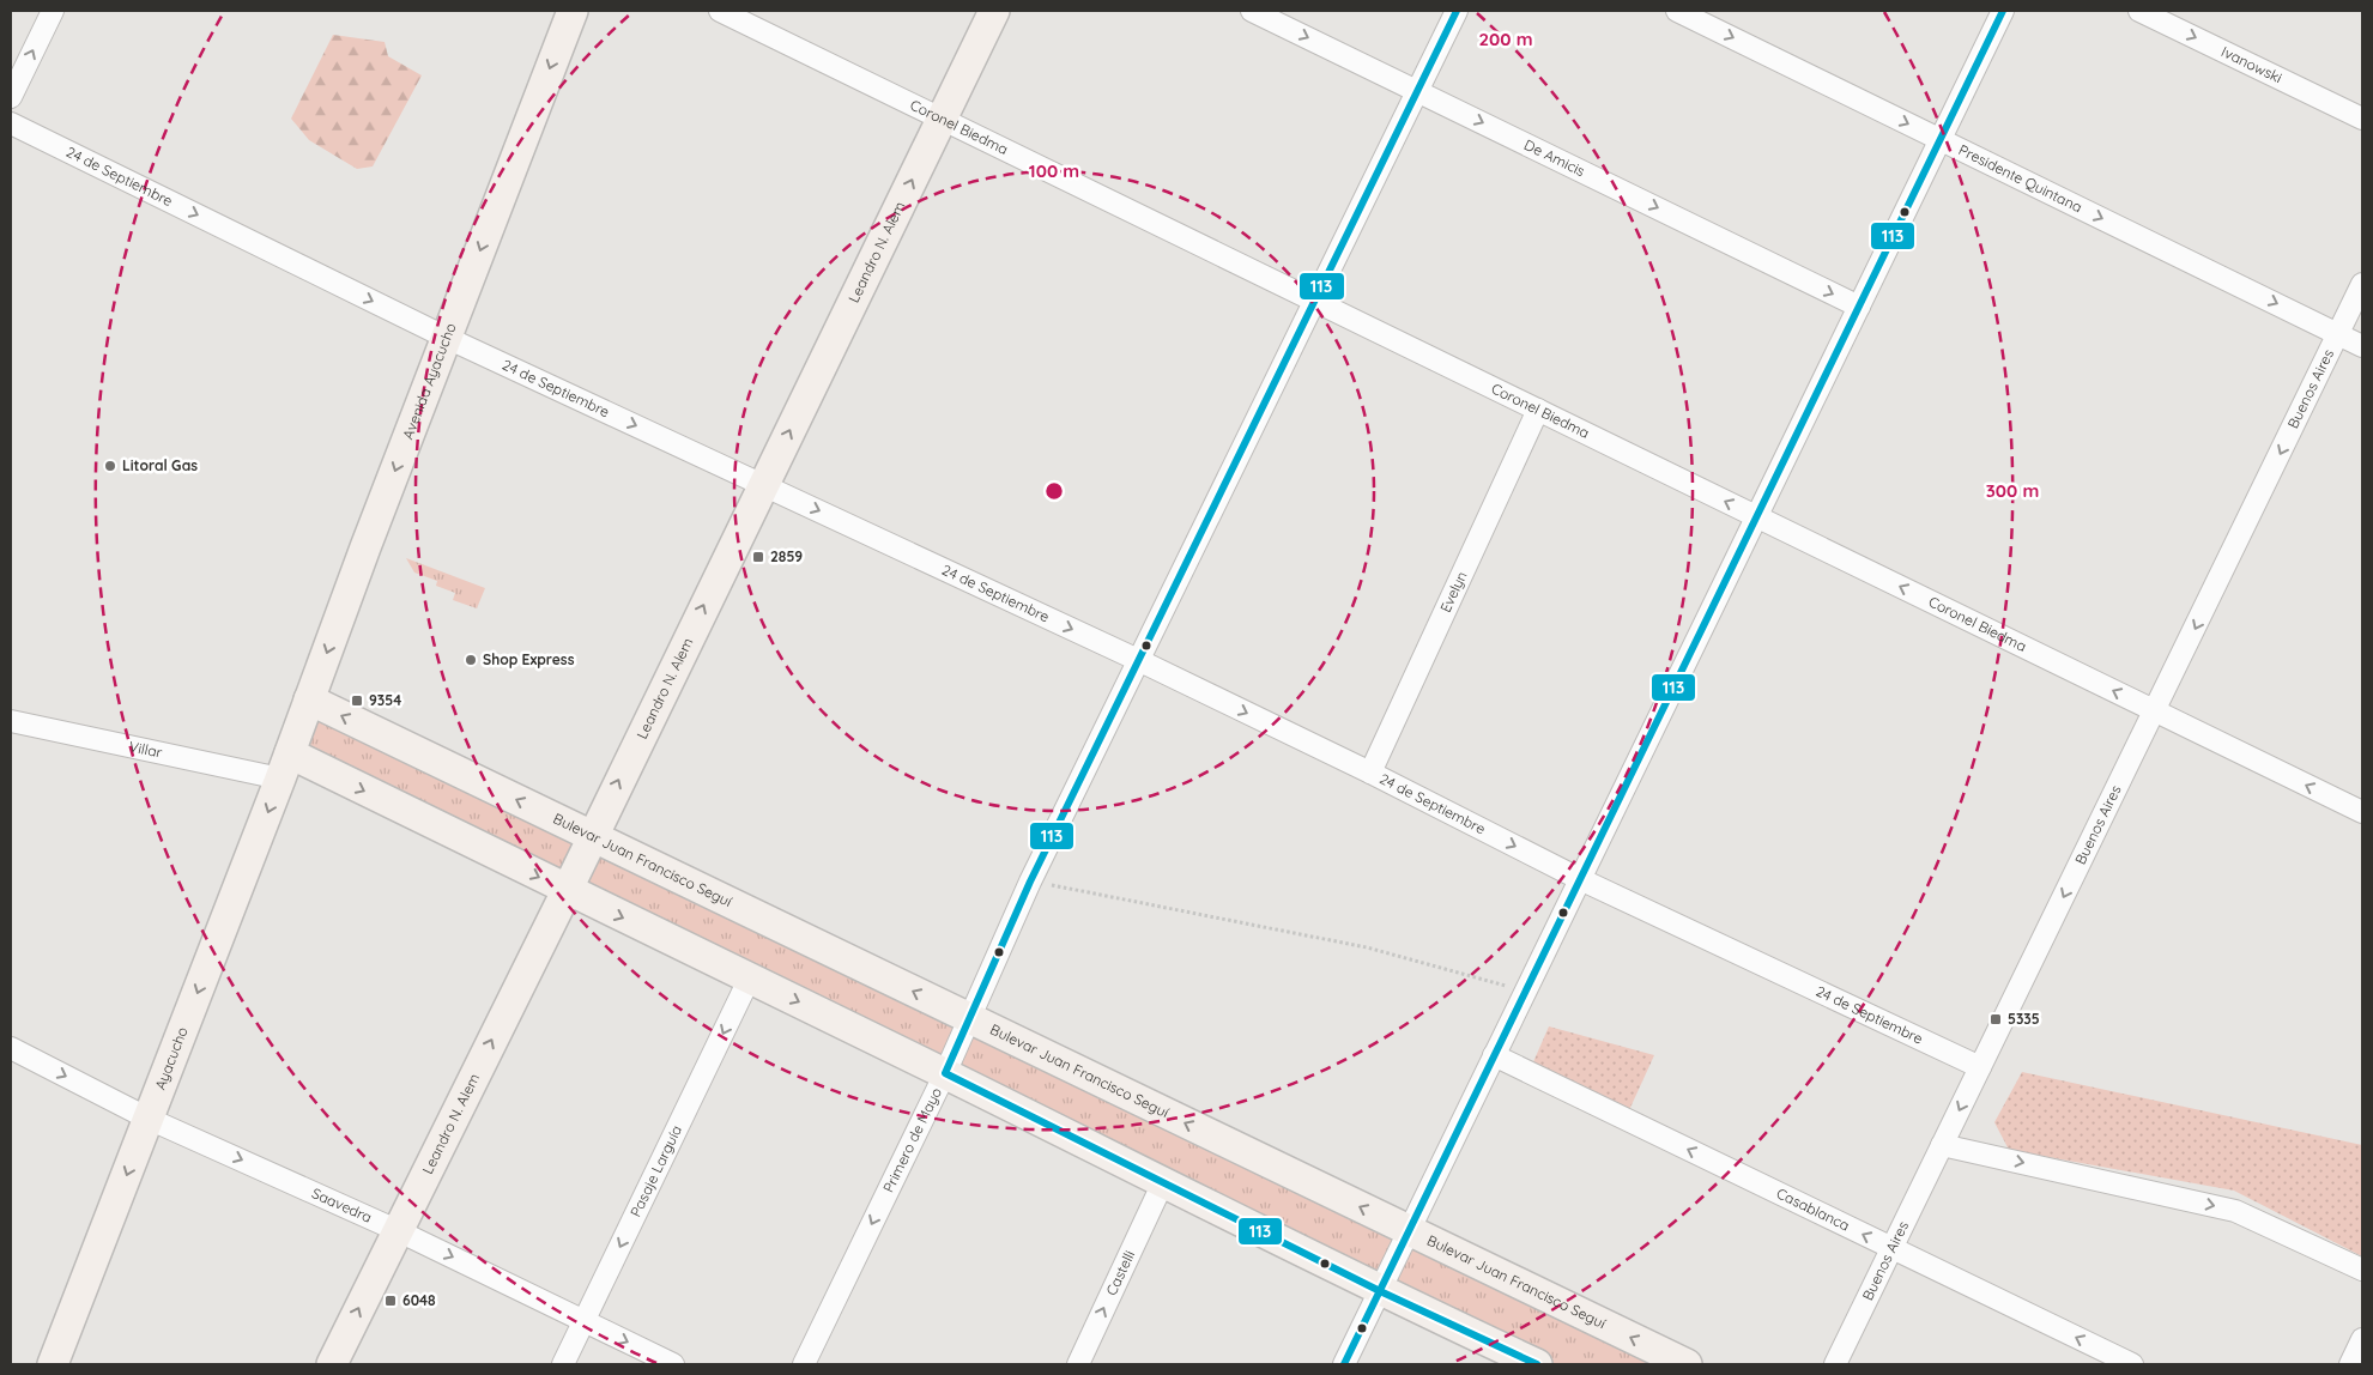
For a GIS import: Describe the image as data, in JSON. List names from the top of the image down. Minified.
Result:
{"streets":{"main road":["Leandro N. Alem","Avenida Ayacucho","Bulevar Juan Francisco Seguí","Ayacucho"],"street":["Ivanowski","Coronel Biedma","De Amicis","24 de Septiembre","Presidente Quintana","Buenos Aires","Evelyn","Villar","Primero de Mayo","Pasaje Larguía","Saavedra","Casablanca","Castelli"]},"crossings":[["Coronel Biedma","Leandro N. Alem"],["Coronel Biedma","Buenos Aires"],["Coronel Biedma","Evelyn"],["Coronel Biedma","Primero de Mayo"],["De Amicis","Primero de Mayo"],["24 de Septiembre","Leandro N. Alem"],["24 de Septiembre","Avenida Ayacucho"],["24 de Septiembre","Buenos Aires"],["24 de Septiembre","Evelyn"],["24 de Septiembre","Primero de Mayo"],["Presidente Quintana","Buenos Aires"],["Leandro N. Alem","Bulevar Juan Francisco Seguí"],["Leandro N. Alem","Saavedra"],["Avenida Ayacucho","Villar"],["Avenida Ayacucho","Bulevar Juan Francisco Seguí"],["Avenida Ayacucho","Ayacucho"],["Buenos Aires","Casablanca"],["Villar","Ayacucho"],["Bulevar Juan Francisco Seguí","Primero de Mayo"],["Ayacucho","Saavedra"],["Pasaje Larguía","Saavedra"]],"one_way":["Ivanowski","Coronel Biedma","De Amicis","24 de Septiembre","Presidente Quintana","Leandro N. Alem","Avenida Ayacucho","Buenos Aires","Ayacucho","Pasaje Larguía","Saavedra","Castelli"],"places":{"other":["Litoral Gas","Shop Express"],"transit":["2859","9354","5335","6048"]},"lines":["transit line 113"],"rings":["200 m","100 m","300 m"]}
